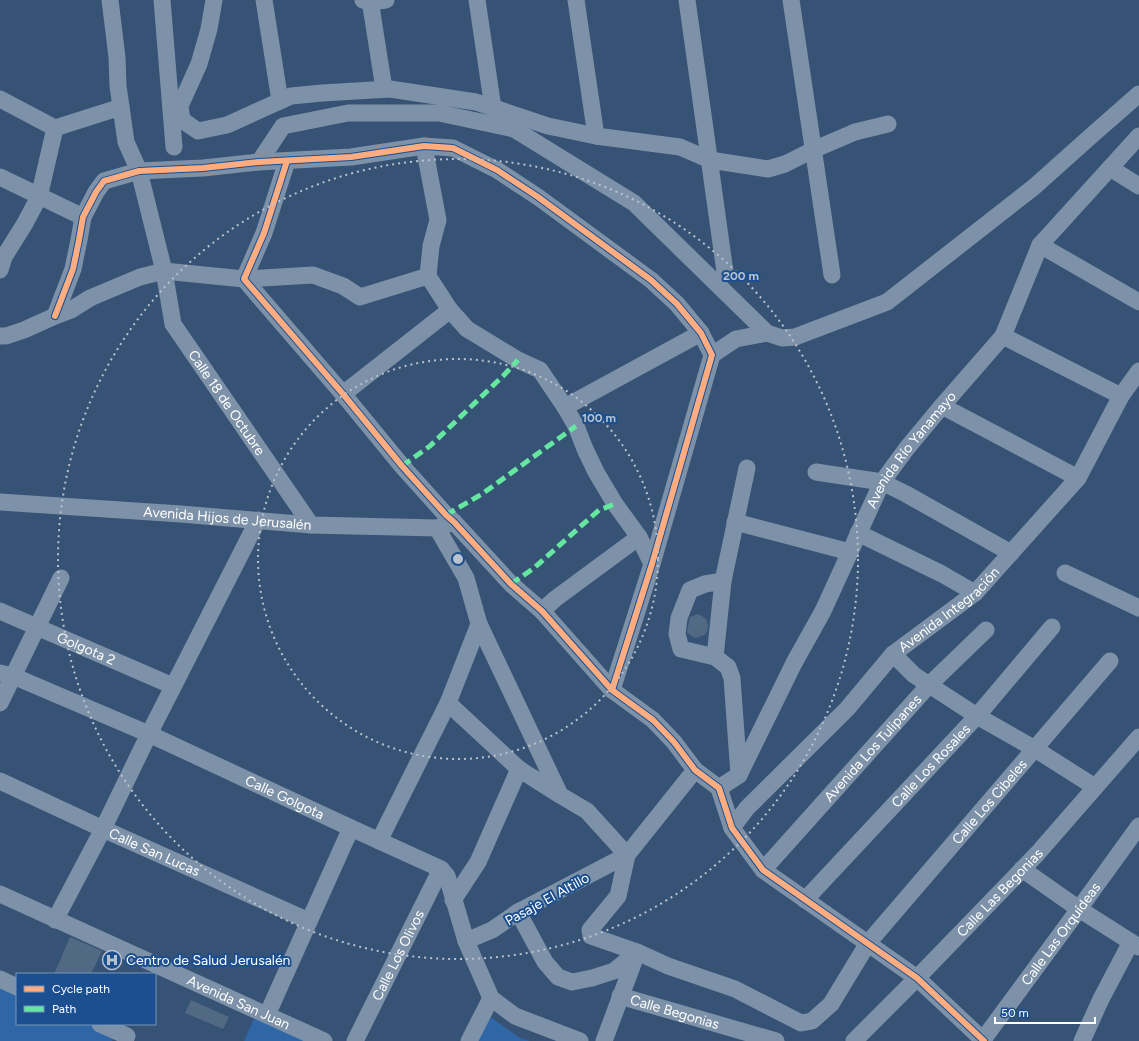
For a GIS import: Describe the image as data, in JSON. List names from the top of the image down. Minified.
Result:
{"streets":{"street":["Calle 18 de Octubre","Avenida Río Yanamayo","Avenida Hijos de Jerusalén","Avenida Integración","Golgota 2","Avenida Los Tulipanes","Calle Los Rosales","Calle Golgota","Calle Los Cibeles","Calle San Lucas","Calle Las Begonias","Pasaje El Altillo","Calle Las Orquídeas","Calle Los Olivos","Avenida San Juan","Calle Begonias"]},"crossings":[["Calle 18 de Octubre","Avenida Hijos de Jerusalén"],["Calle Golgota","Calle Los Olivos"],["Calle Los Cibeles","Pasaje El Altillo"]],"places":{"hospital":["Centro de Salud Jerusalén"]},"legend":["Cycle path","Path"],"scale_bar":"50 m","rings":["200 m","100 m"]}
